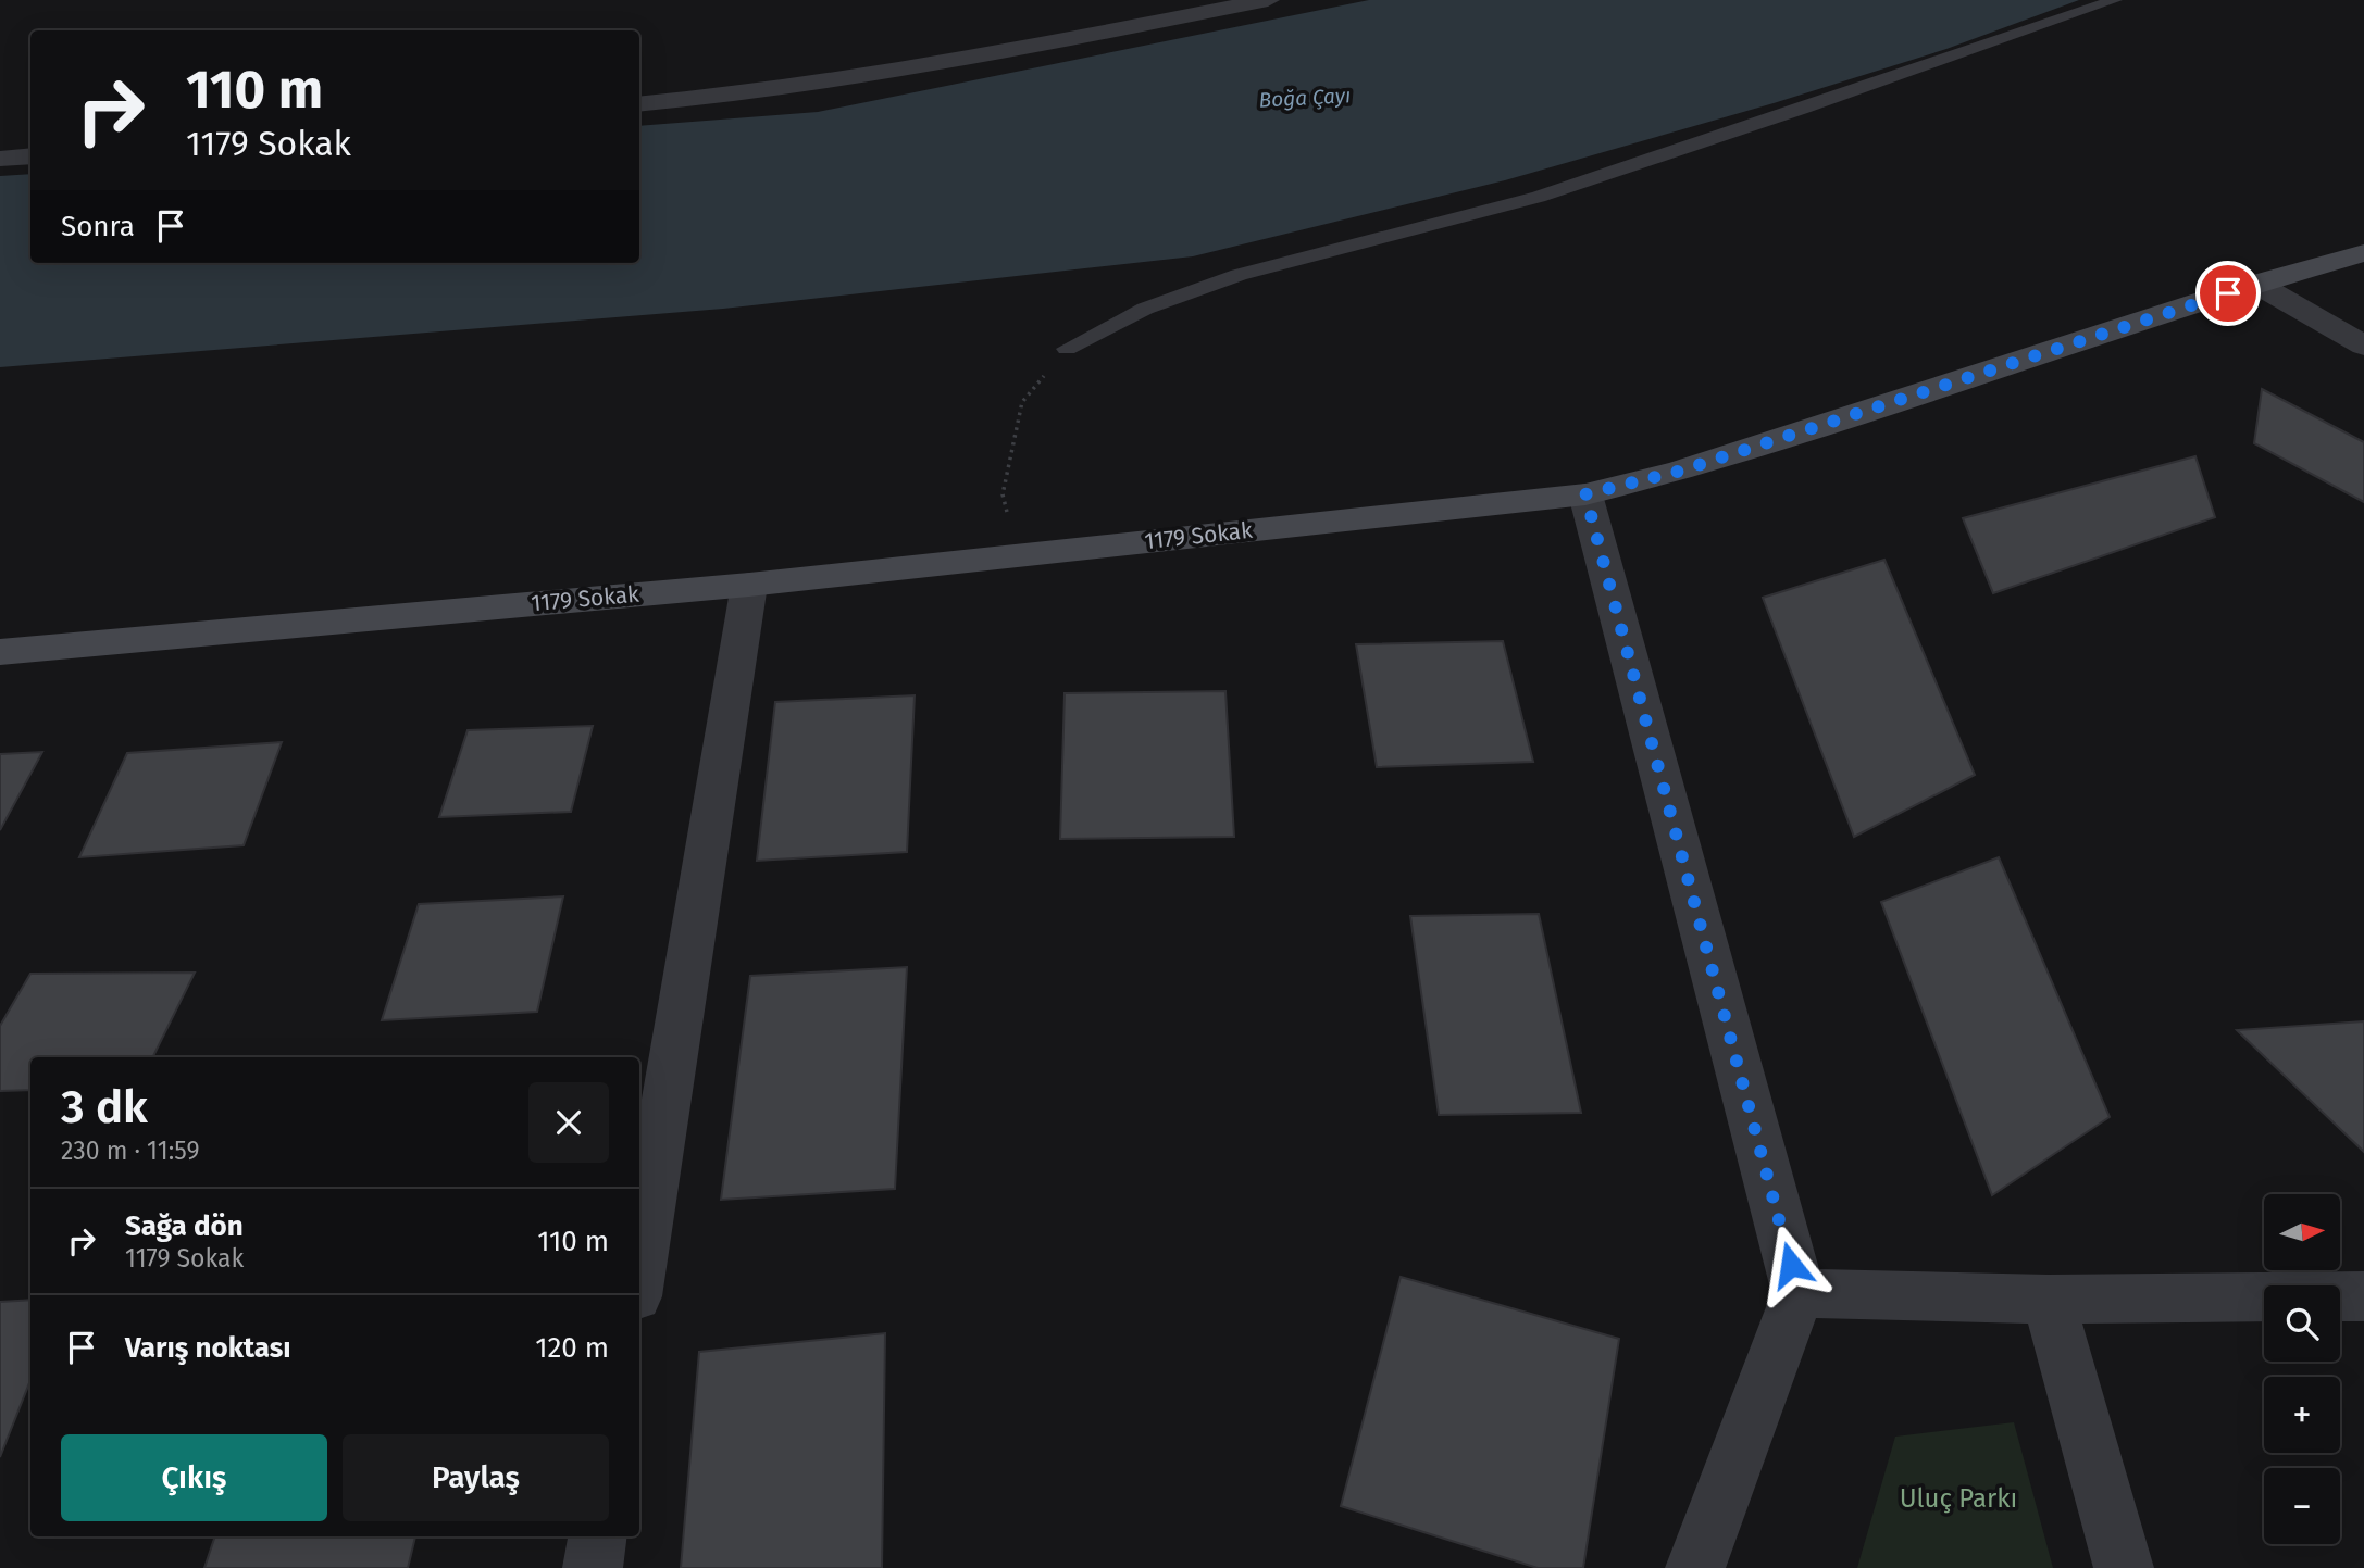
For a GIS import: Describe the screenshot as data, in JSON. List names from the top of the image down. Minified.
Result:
{"streets":{"street":["1179 Sokak"]},"water":["Boğa Çayı"],"parks":["Uluç Parkı"],"north":"right","page":{"turn":["110 m","1179 Sokak"],"then":"Sonra","heading":["3 dk","230 m · 11:59"],"list":[{"name":"Sağa dön","note":"1179 Sokak","value":"110 m"},{"name":"Varış noktası","value":"120 m"}],"map_buttons":["+","−"],"buttons":["Çıkış","Paylaş"]}}
